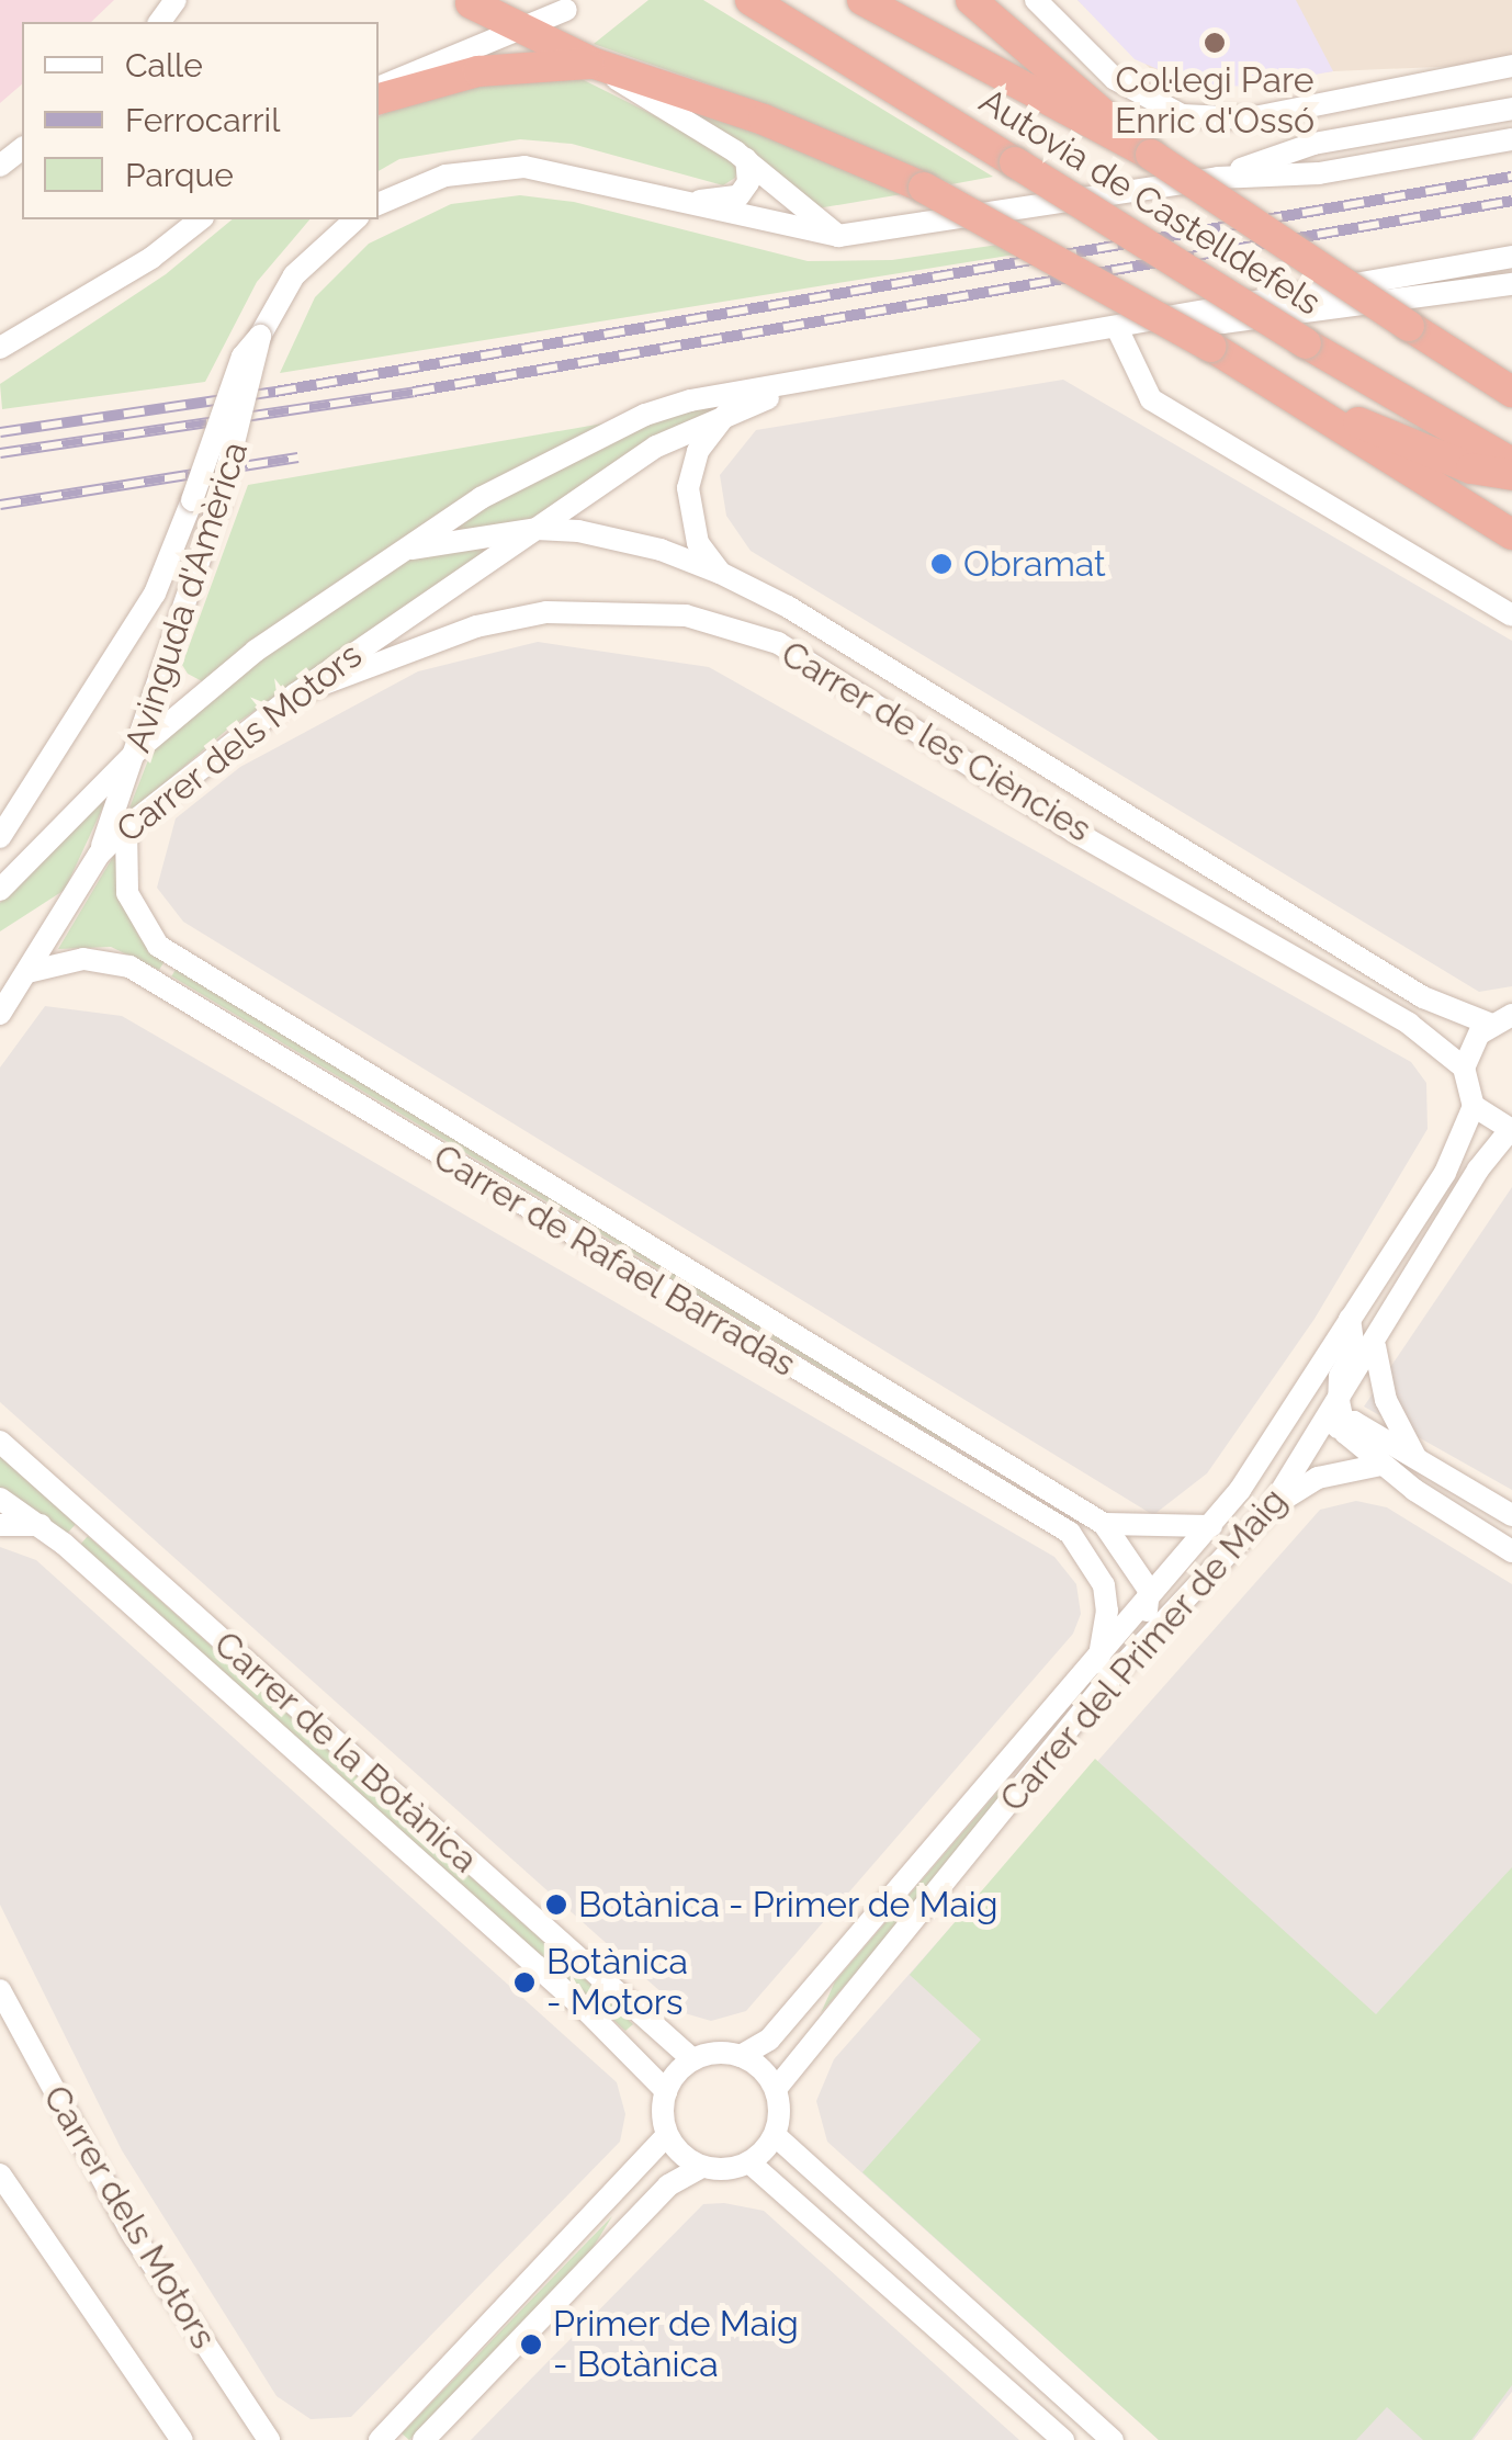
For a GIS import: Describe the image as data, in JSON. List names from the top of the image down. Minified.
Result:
{"streets":{"highway":["Autovia de Castelldefels"],"street":["Avinguda d'Amèrica","Carrer de les Ciències","Carrer dels Motors","Carrer de Rafael Barradas","Carrer del Primer de Maig","Carrer de la Botànica"]},"crossings":[["Avinguda d'Amèrica","Carrer dels Motors"],["Carrer de les Ciències","Carrer dels Motors"],["Carrer dels Motors","Carrer de Rafael Barradas"],["Carrer de Rafael Barradas","Carrer del Primer de Maig"],["Carrer del Primer de Maig","Carrer de la Botànica"]],"places":["Col·legi Pare Enric d'Ossó","Obramat","Botànica - Primer de Maig","Botànica - Motors","Primer de Maig - Botànica"],"legend":["Calle","Ferrocarril","Parque"]}
